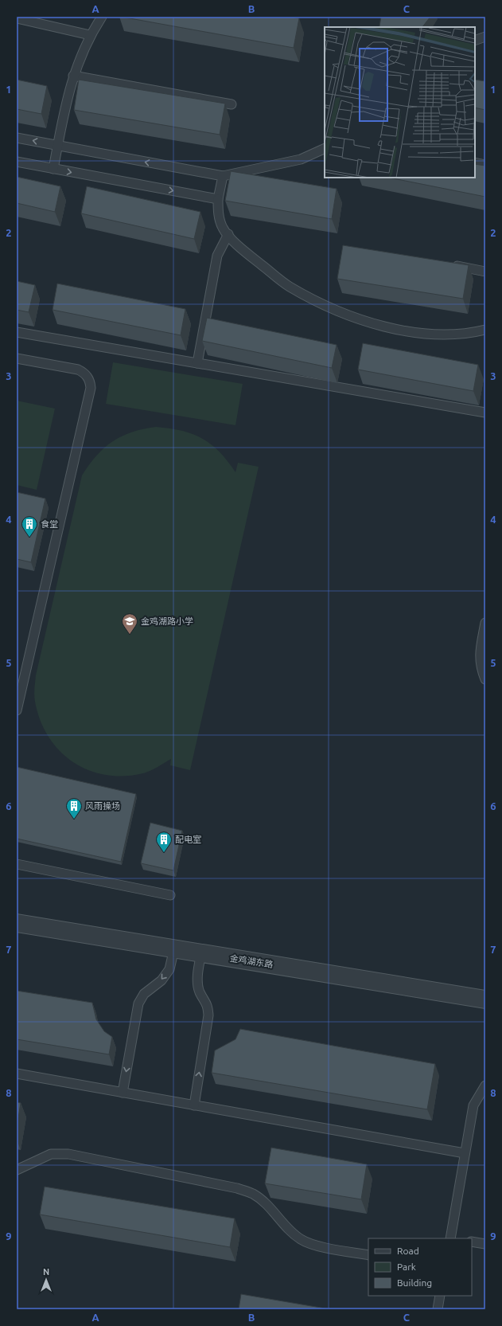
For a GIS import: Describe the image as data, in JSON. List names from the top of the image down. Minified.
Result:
{"streets":{"street":["金鸡湖东路"]},"places":{"building":["食堂","风雨操场","配电室"],"school or university":["金鸡湖路小学"]},"legend":["Road","Park","Building"],"north":"top","grid":{"columns":["A","B","C"],"rows":["1","2","3","4","5","6","7","8","9"]}}
